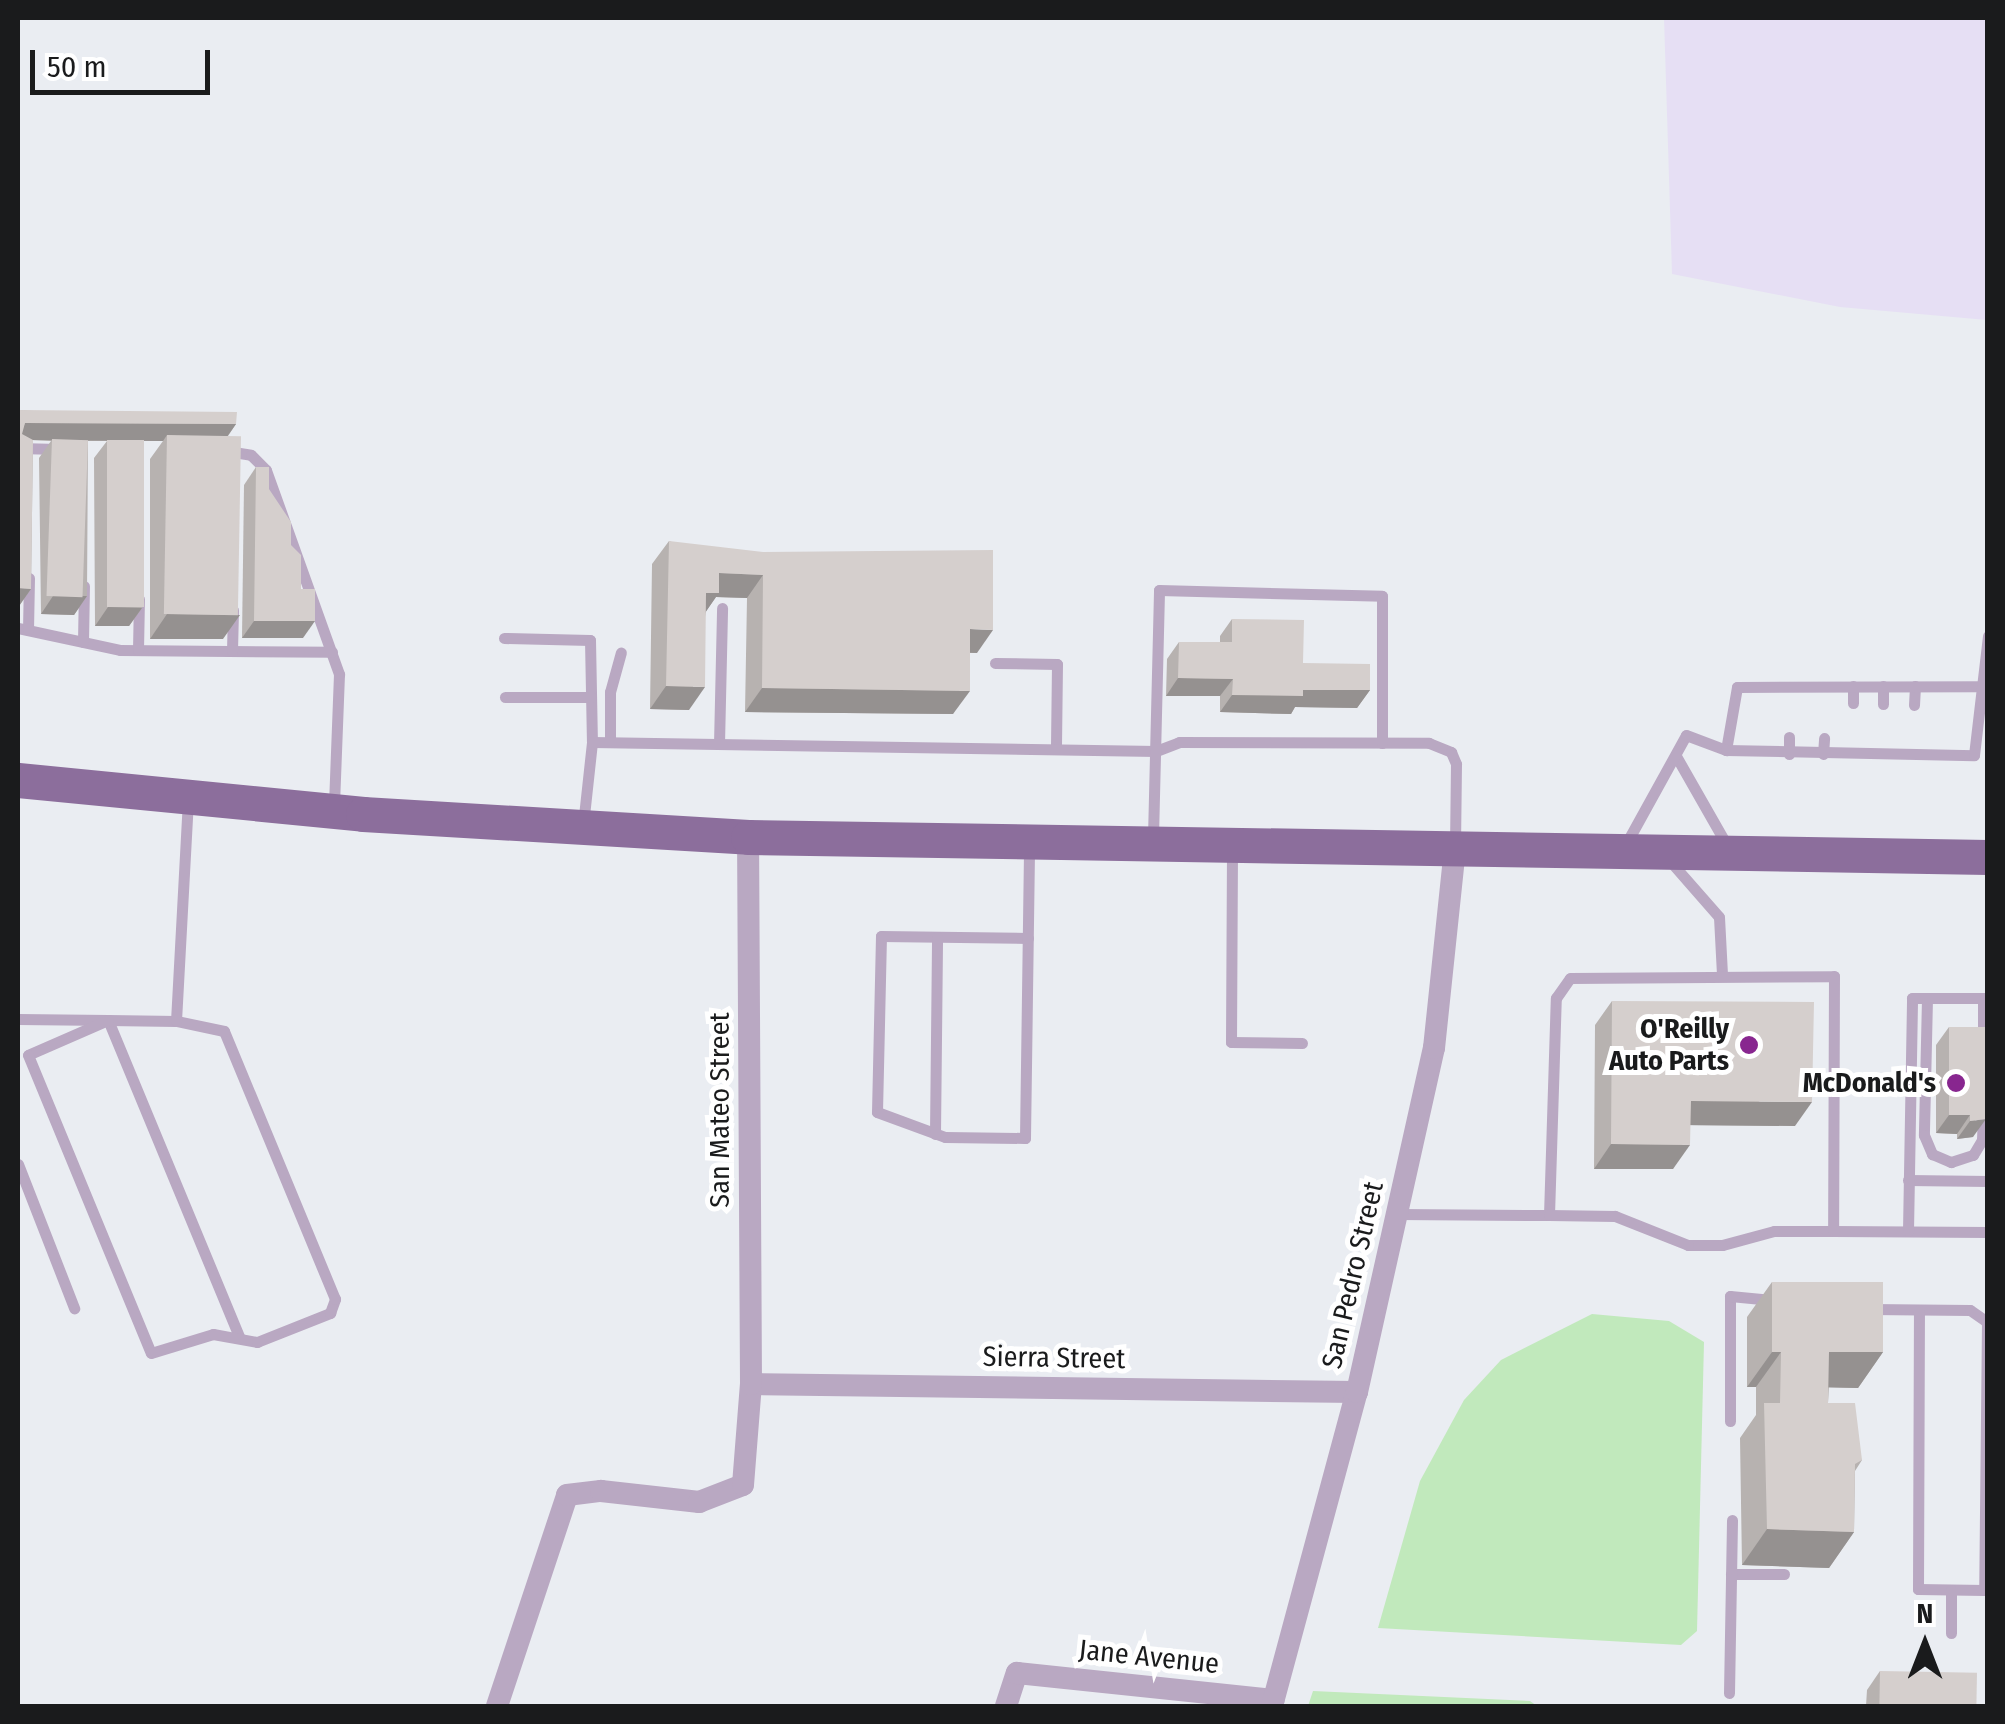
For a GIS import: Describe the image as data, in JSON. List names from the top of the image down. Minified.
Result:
{"streets":{"street":["San Mateo Street","San Pedro Street","Sierra Street","Jane Avenue"]},"crossings":[["San Mateo Street","Sierra Street"],["San Pedro Street","Sierra Street"],["San Pedro Street","Jane Avenue"]],"places":["O'Reilly Auto Parts","McDonald's"],"scale_bar":"50 m","north":"top"}
